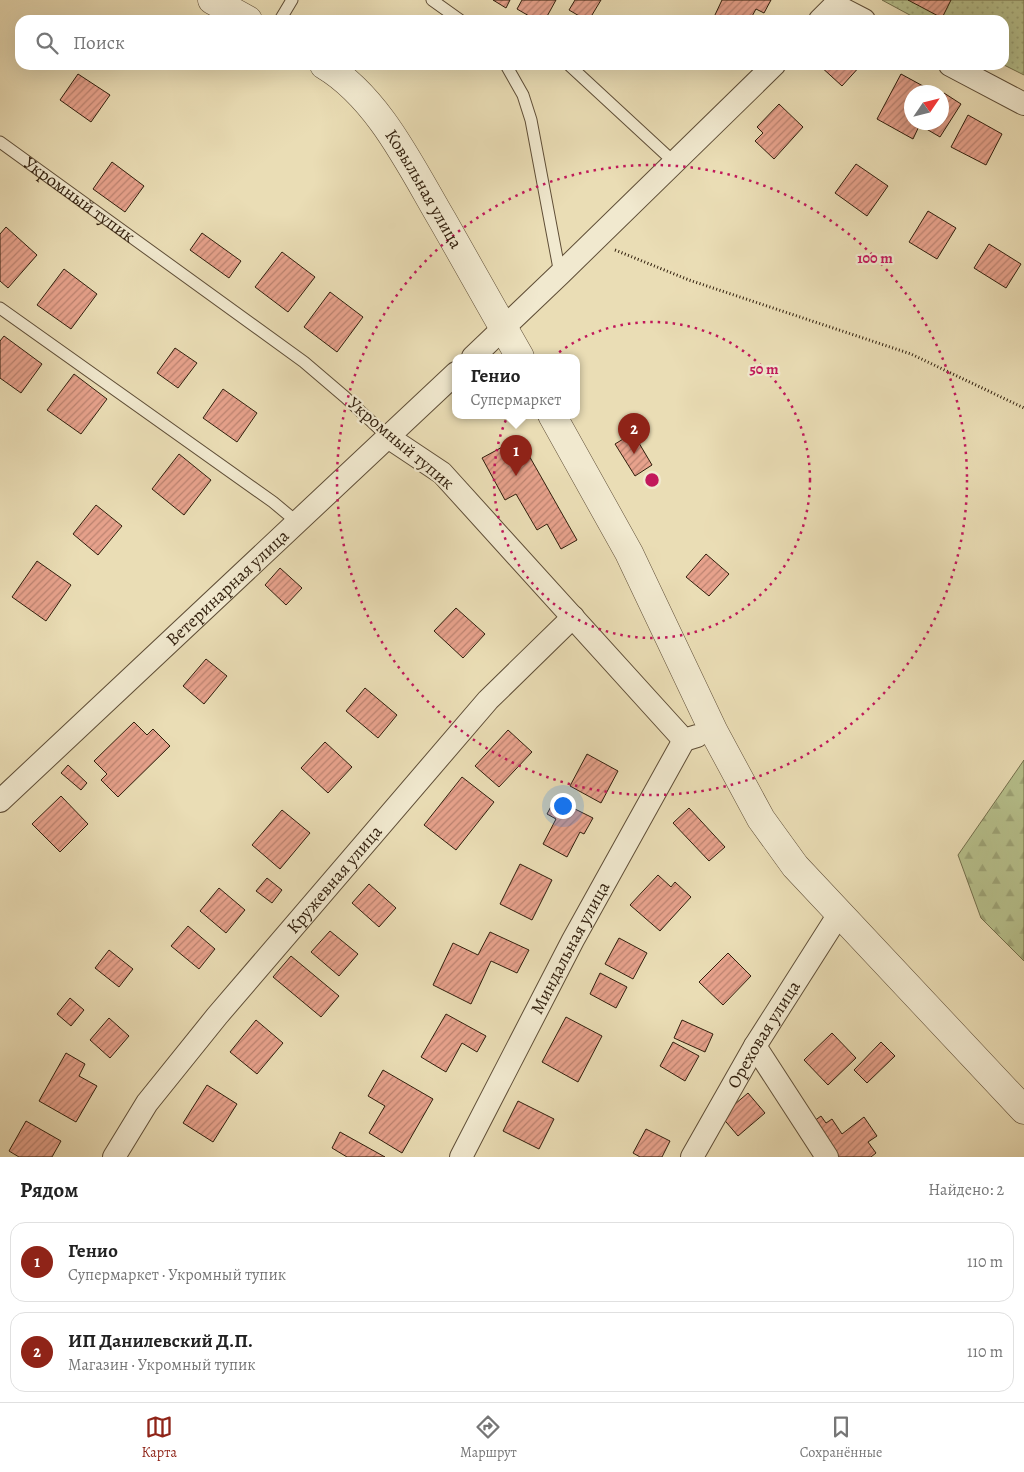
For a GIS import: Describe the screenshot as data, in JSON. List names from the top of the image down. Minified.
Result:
{"streets":{"street":["Ковыльная улица","Укромный тупик","Ветеринарная улица","Кружевная улица","Миндальная улица","Ореховая улица"]},"crossings":[["Укромный тупик","Ветеринарная улица"],["Укромный тупик","Кружевная улица"],["Укромный тупик","Миндальная улица"]],"north":"top right","page":{"search":"Поиск","popup":["Генио","Супермаркет"],"pins":["2","1"],"heading":["Рядом","Найдено: 2"],"list":[{"mark":"1","name":"Генио","note":"Супермаркет · Укромный тупик","value":"110 m"},{"mark":"2","name":"ИП Данилевский Д.П.","note":"Магазин · Укромный тупик","value":"110 m"}],"nav":["Карта","Маршрут","Сохранённые"]},"rings":["100 m","50 m"]}
